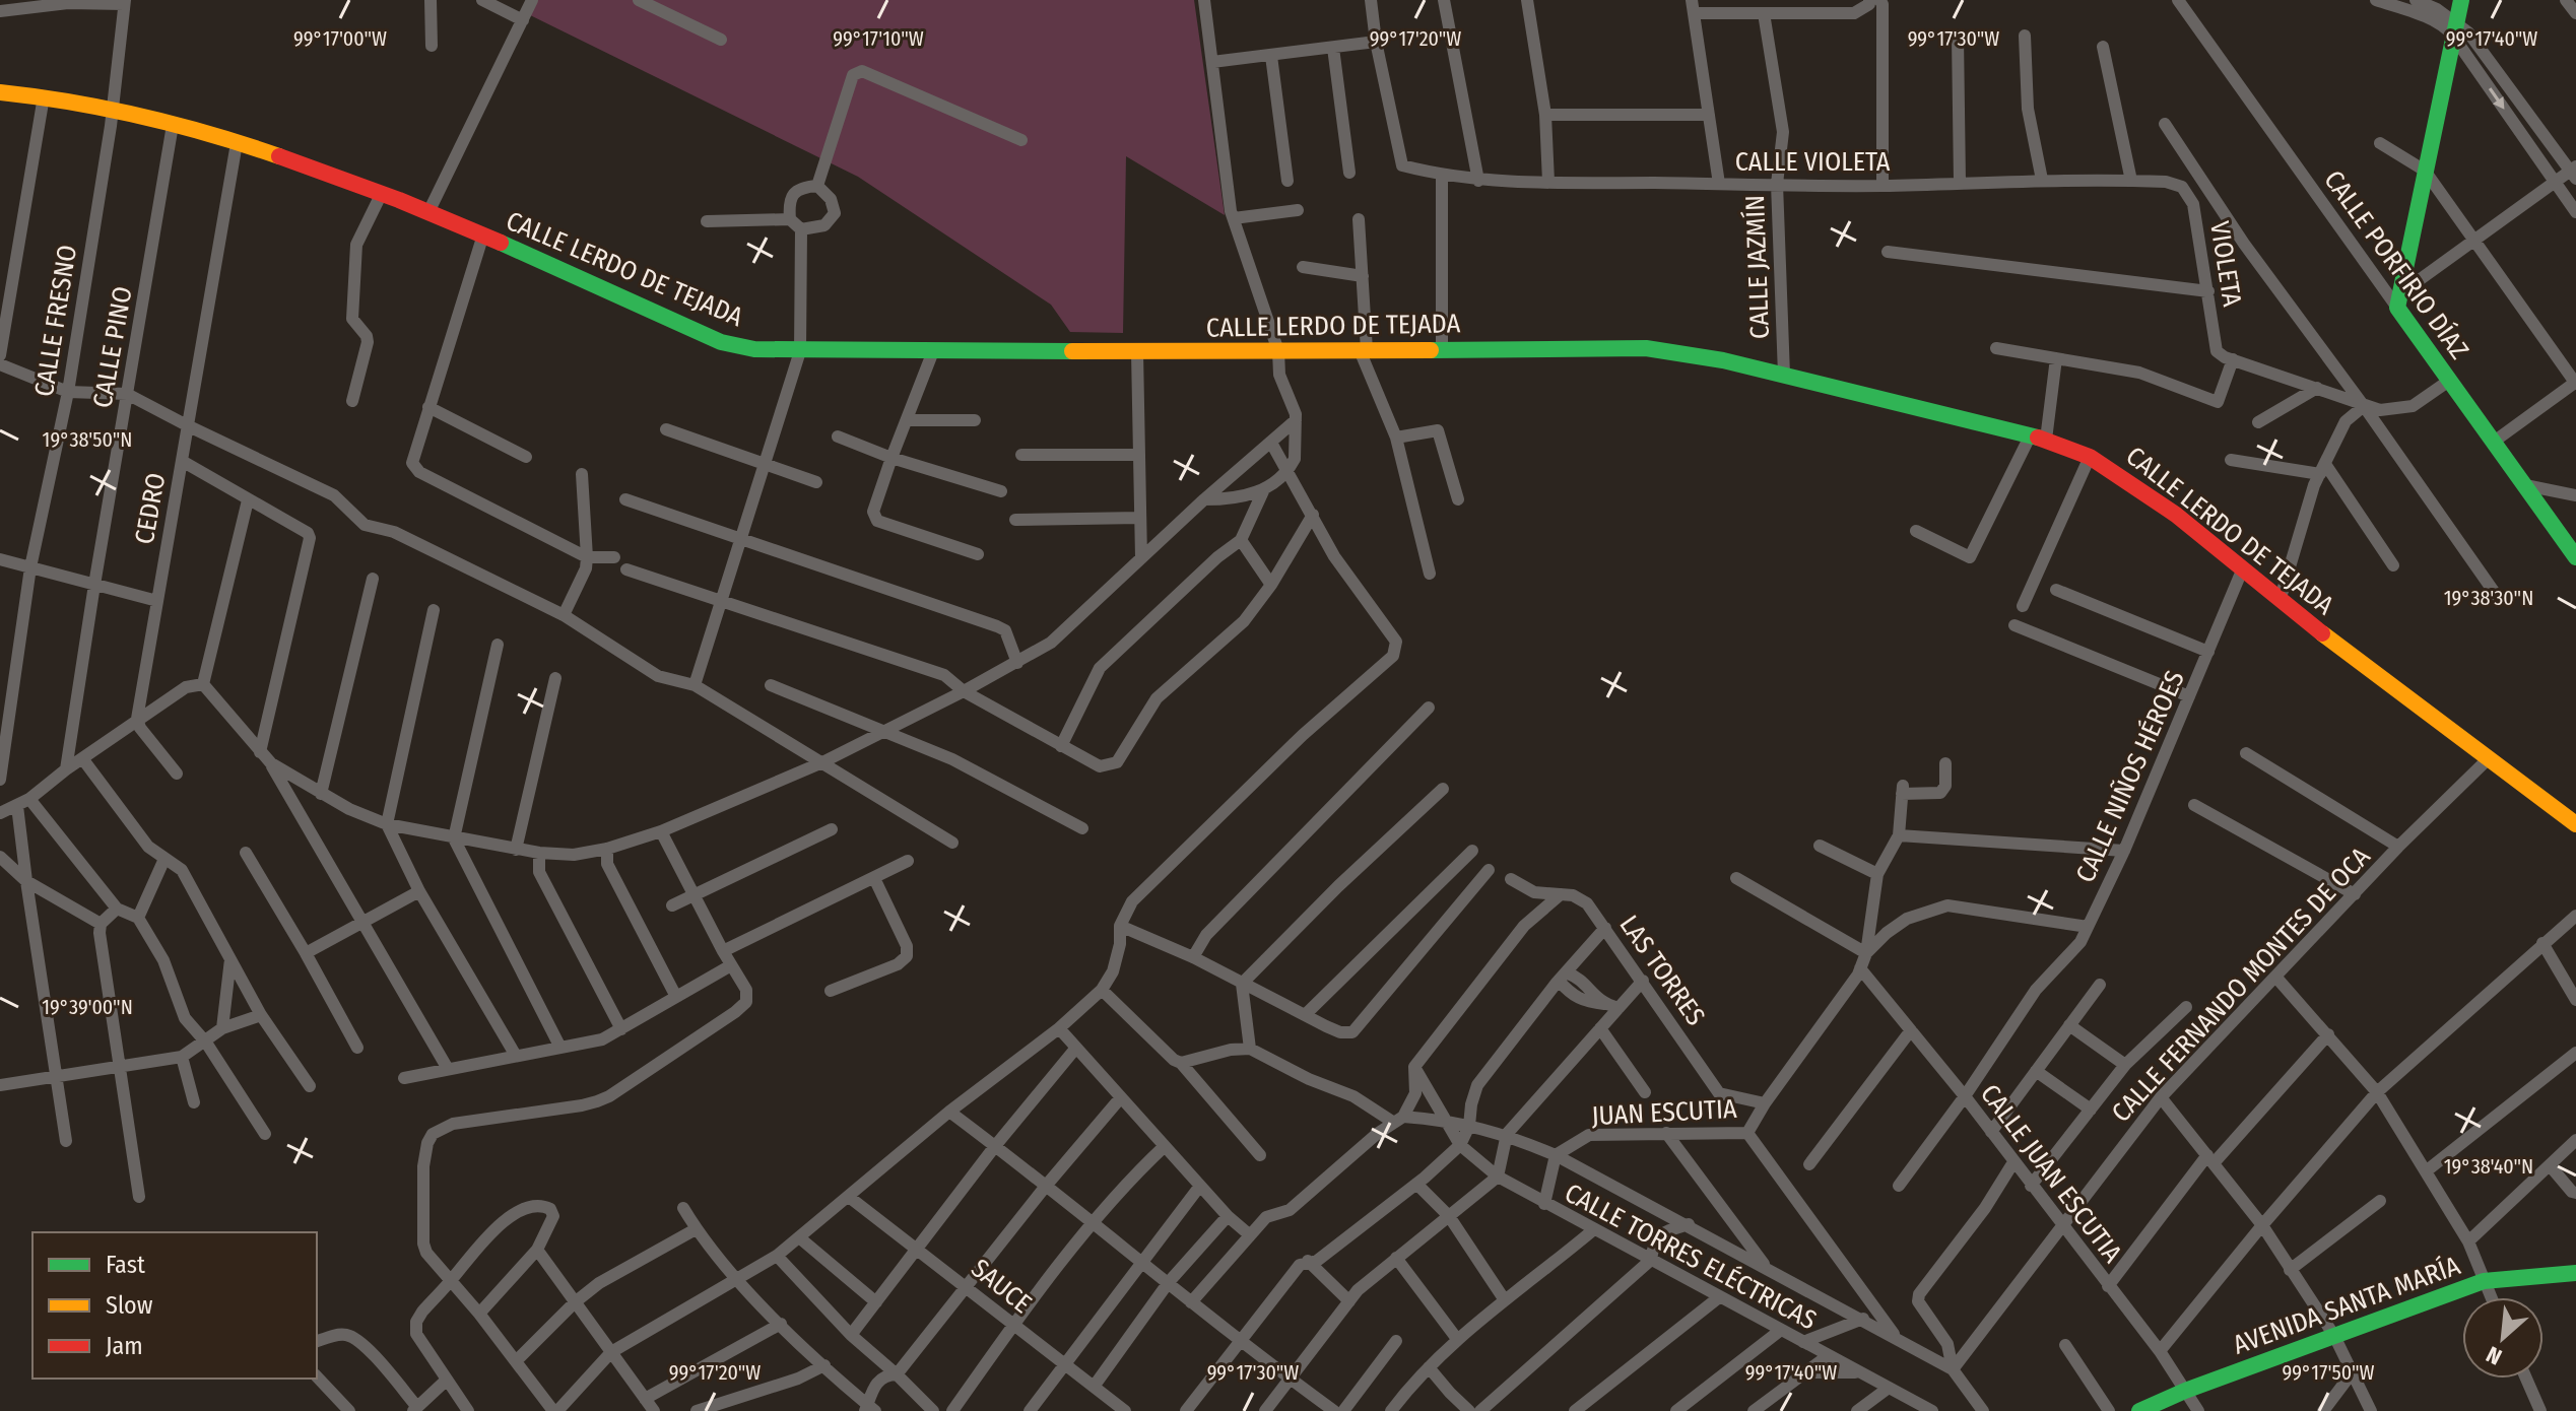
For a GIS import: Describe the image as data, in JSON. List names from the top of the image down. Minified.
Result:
{"streets":{"main road":["CALLE PORFIRIO DÍAZ","CALLE LERDO DE TEJADA","AVENIDA SANTA MARÍA"],"street":["CALLE VIOLETA","VIOLETA","CALLE JAZMÍN","CALLE FRESNO","CALLE PINO","CEDRO","CALLE NIÑOS HÉROES","LAS TORRES","CALLE FERNANDO MONTES DE OCA","JUAN ESCUTIA","CALLE JUAN ESCUTIA","CALLE TORRES ELÉCTRICAS","SAUCE"]},"crossings":[["CALLE VIOLETA","VIOLETA"],["CALLE VIOLETA","CALLE JAZMÍN"],["CALLE JAZMÍN","CALLE LERDO DE TEJADA"],["CALLE LERDO DE TEJADA","CALLE FRESNO"],["CALLE LERDO DE TEJADA","CALLE PINO"],["CALLE LERDO DE TEJADA","CEDRO"],["CALLE LERDO DE TEJADA","CALLE NIÑOS HÉROES"],["CALLE LERDO DE TEJADA","CALLE FERNANDO MONTES DE OCA"],["CALLE NIÑOS HÉROES","CALLE JUAN ESCUTIA"],["LAS TORRES","JUAN ESCUTIA"],["CALLE FERNANDO MONTES DE OCA","CALLE JUAN ESCUTIA"],["CALLE FERNANDO MONTES DE OCA","CALLE TORRES ELÉCTRICAS"],["JUAN ESCUTIA","CALLE TORRES ELÉCTRICAS"],["CALLE JUAN ESCUTIA","AVENIDA SANTA MARÍA"]],"legend":["Fast","Slow","Jam"],"north":"bottom left","coordinates":["99°17'00\"W","99°17'10\"W","99°17'20\"W","99°17'30\"W","99°17'40\"W","19°38'50\"N","19°38'30\"N","19°39'00\"N","19°38'40\"N","99°17'50\"W"]}
